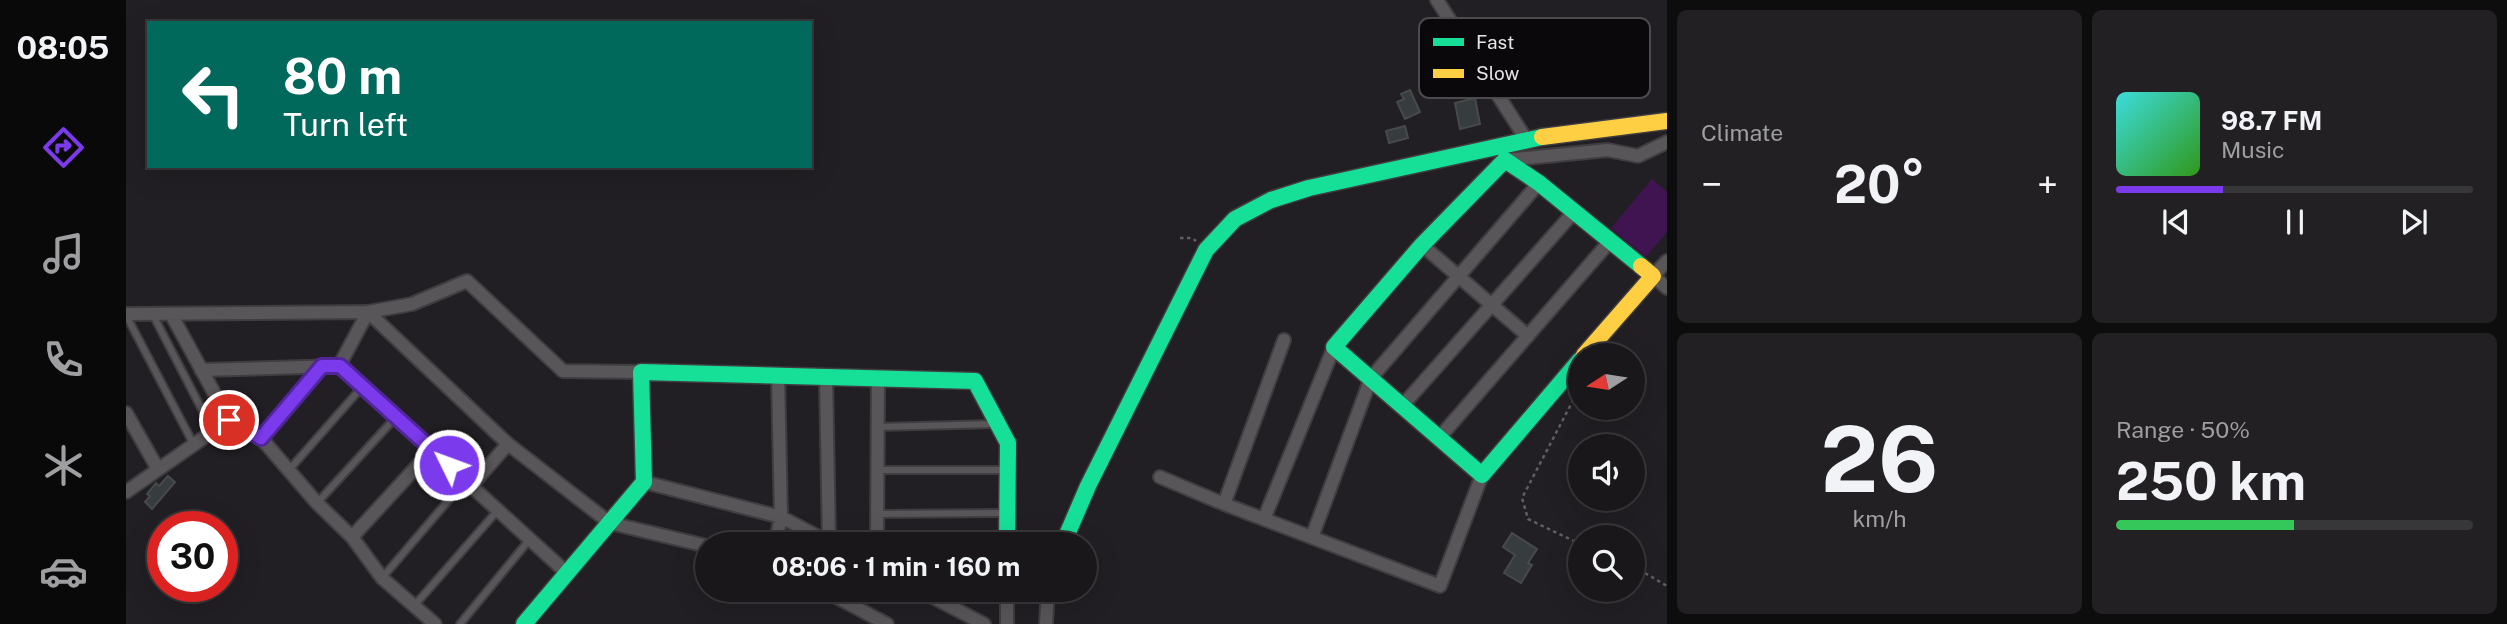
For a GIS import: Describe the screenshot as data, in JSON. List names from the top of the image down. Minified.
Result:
{"legend":["Fast","Slow"],"north":"left","page":{"tabs":"08:05","tile":["Climate",["26","km/h"],["Range · 50%","250 km"]],"turn":["80 m","Turn left"],"song":["98.7 FM","Music"],"heat":["−","20°","+"],"limit":"30","trip":"08:06 · 1 min · 160 m"}}
